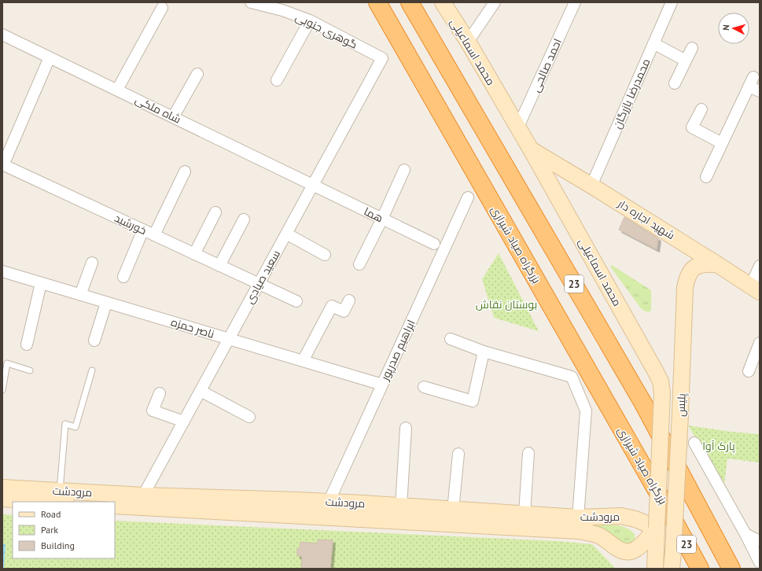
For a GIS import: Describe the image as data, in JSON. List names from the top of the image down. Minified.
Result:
{"streets":{"highway":["بزرگراه صیاد شیرازی","23"],"main road":["محمد اسماعیلی","شهید اجاره دار","پلیس","مرودشت"],"street":["گوهری جنوبی","احمد صالحی","محمدرضا بازرگان","شاه ملکی","هما","خورشید","سعید صیادی","ناصر حمزه","ابراهیم صدرپور"]},"crossings":[["گوهری جنوبی","سعید صیادی"],["محمد اسماعیلی","احمد صالحی"],["محمد اسماعیلی","شهید اجاره دار"],["محمد اسماعیلی","مرودشت"],["محمدرضا بازرگان","شهید اجاره دار"],["شاه ملکی","هما"],["شاه ملکی","سعید صیادی"],["هما","سعید صیادی"],["شهید اجاره دار","پلیس"],["خورشید","سعید صیادی"],["سعید صیادی","ناصر حمزه"],["سعید صیادی","مرودشت"],["ناصر حمزه","ابراهیم صدرپور"],["ابراهیم صدرپور","مرودشت"]],"parks":["بوستان نقاش","پارک آوا"],"legend":["Road","Park","Building"],"north":"left"}
